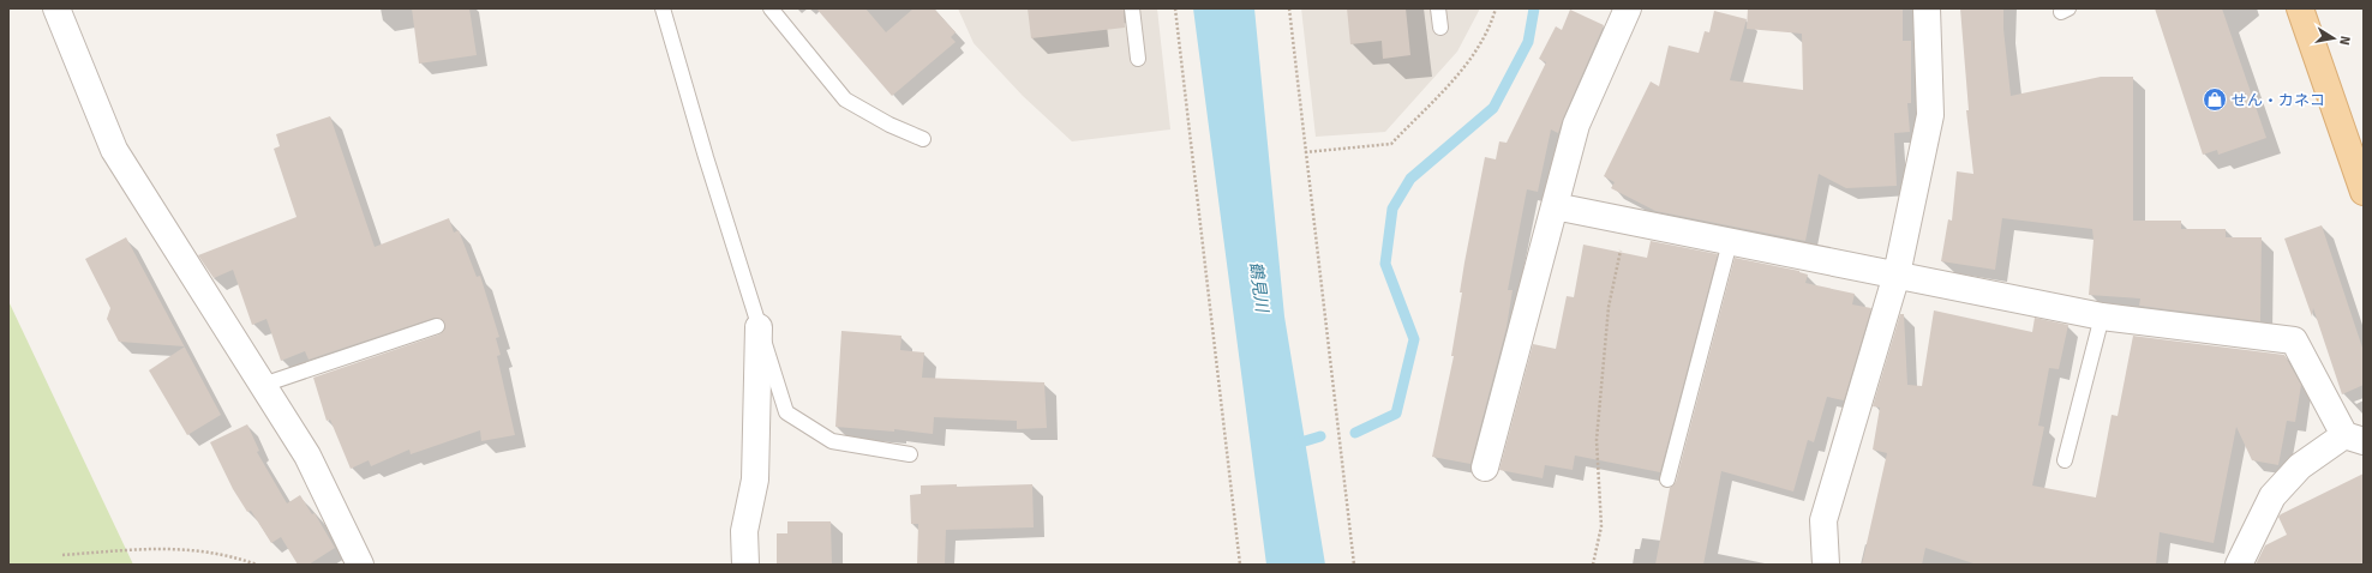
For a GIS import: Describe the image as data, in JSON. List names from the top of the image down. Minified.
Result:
{"water":["鶴見川"],"places":{"shop":["せん・カネコ"]},"north":"right"}
